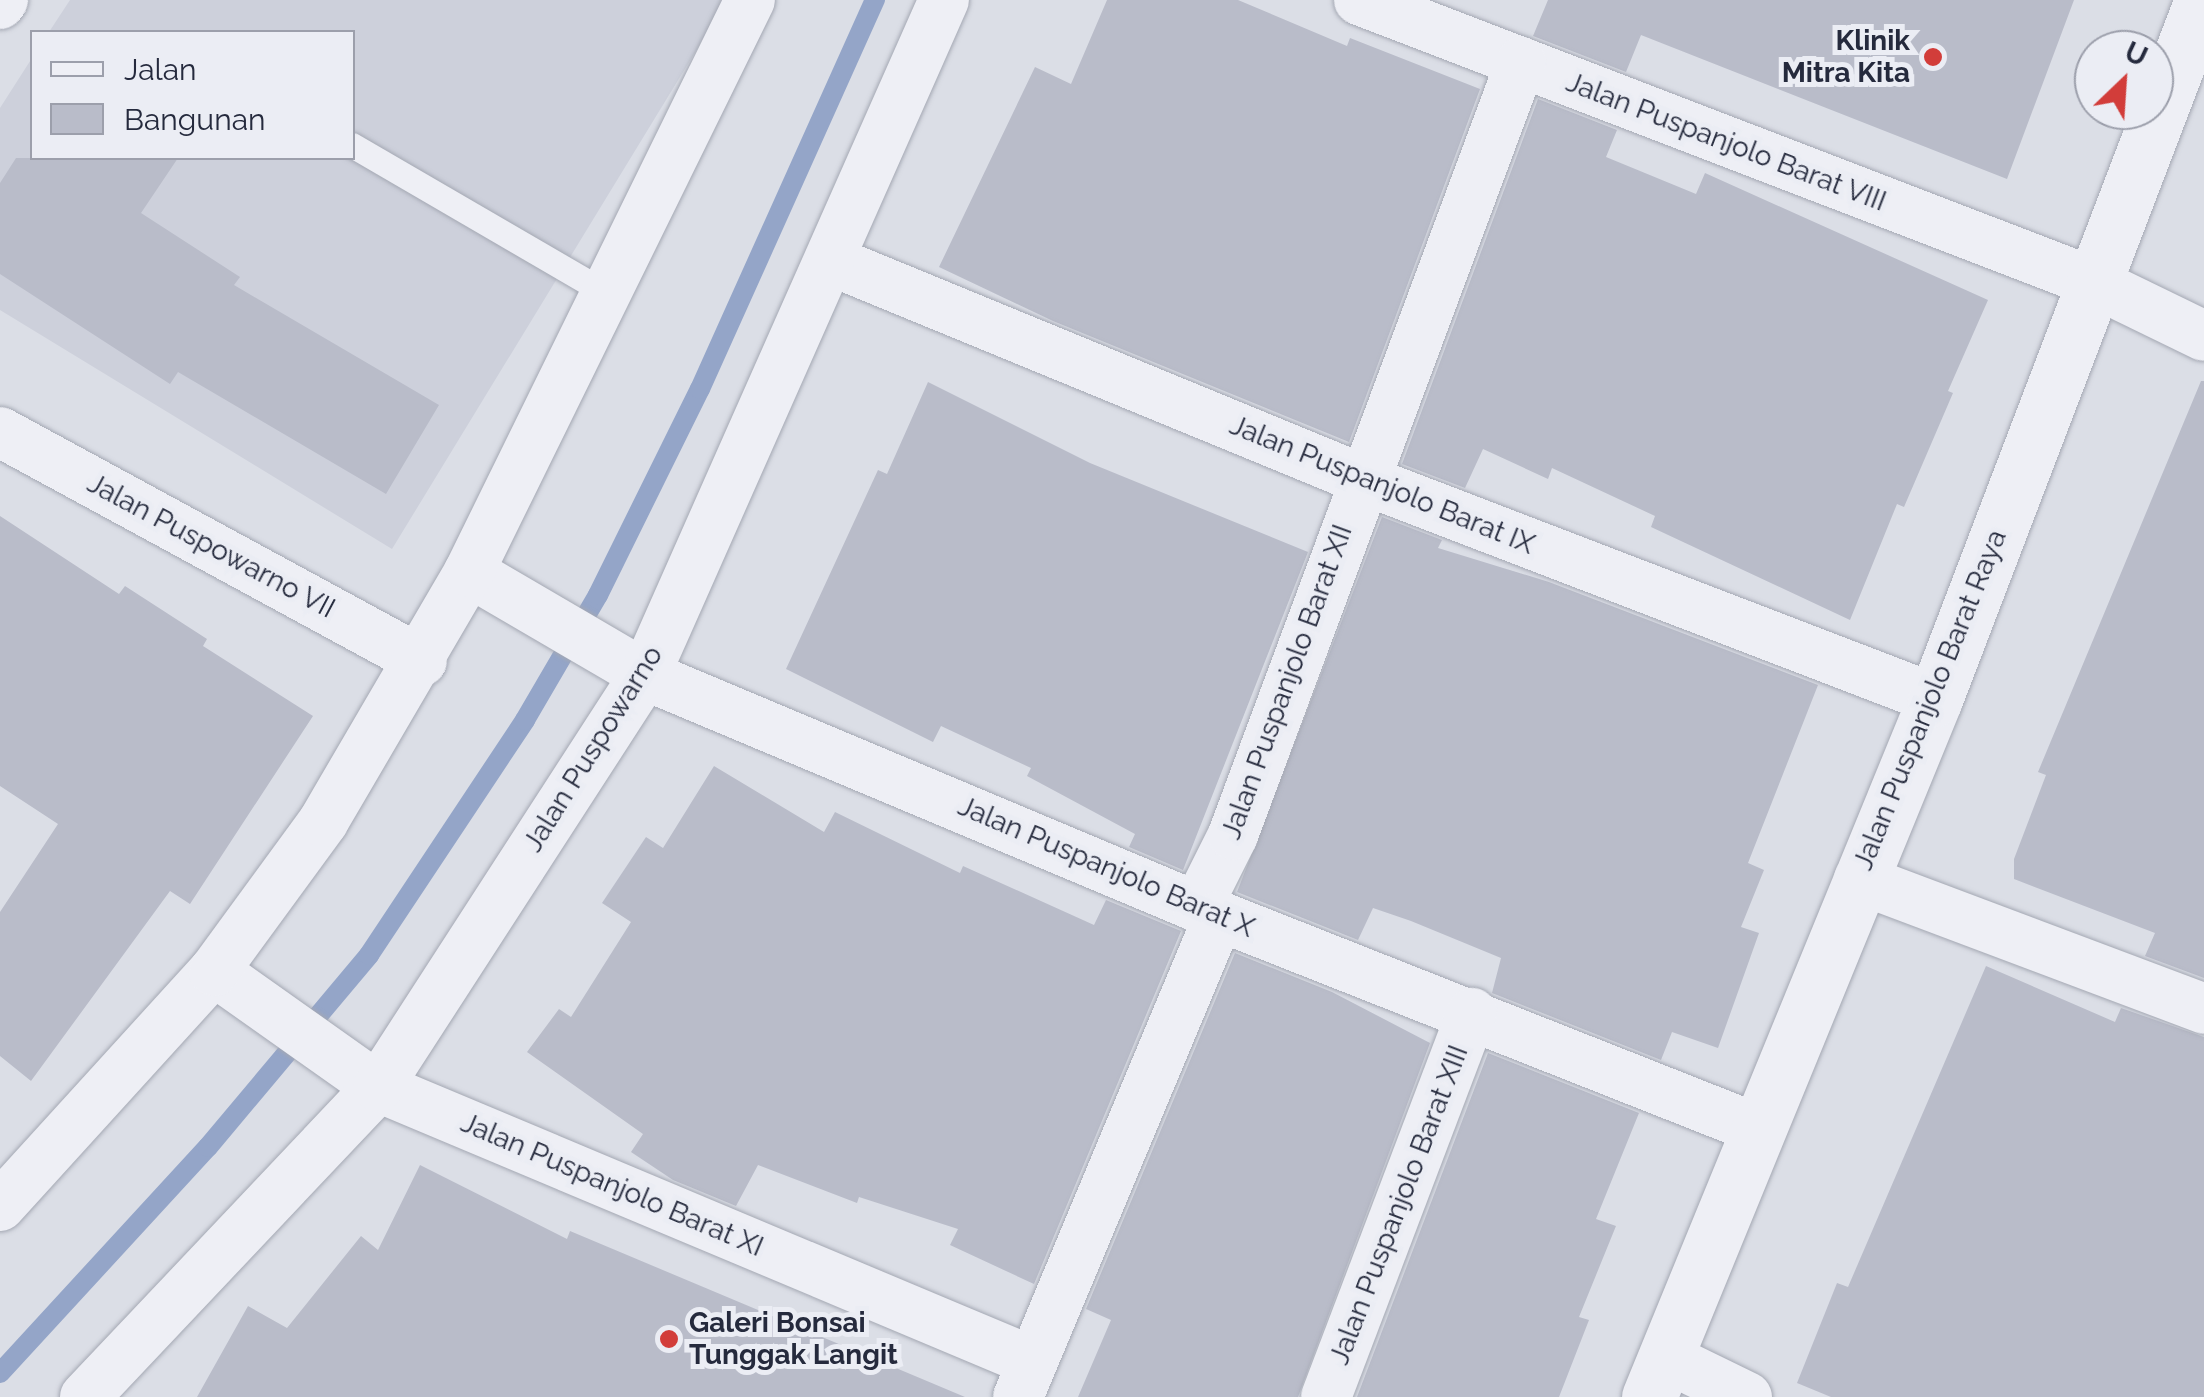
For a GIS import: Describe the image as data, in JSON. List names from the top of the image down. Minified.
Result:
{"streets":{"street":["Jalan Puspanjolo Barat VIII","Jalan Puspanjolo Barat IX","Jalan Puspowarno VII","Jalan Puspanjolo Barat XII","Jalan Puspanjolo Barat Raya","Jalan Puspowarno","Jalan Puspanjolo Barat X","Jalan Puspanjolo Barat XI","Jalan Puspanjolo Barat XIII"]},"crossings":[["Jalan Puspanjolo Barat VIII","Jalan Puspanjolo Barat XII"],["Jalan Puspanjolo Barat VIII","Jalan Puspanjolo Barat Raya"],["Jalan Puspanjolo Barat IX","Jalan Puspanjolo Barat XII"],["Jalan Puspanjolo Barat IX","Jalan Puspanjolo Barat Raya"],["Jalan Puspanjolo Barat IX","Jalan Puspowarno"],["Jalan Puspanjolo Barat XII","Jalan Puspanjolo Barat X"],["Jalan Puspanjolo Barat XII","Jalan Puspanjolo Barat XI"],["Jalan Puspanjolo Barat Raya","Jalan Puspanjolo Barat X"],["Jalan Puspowarno","Jalan Puspanjolo Barat X"],["Jalan Puspowarno","Jalan Puspanjolo Barat XI"],["Jalan Puspanjolo Barat X","Jalan Puspanjolo Barat XIII"]],"places":["Klinik Mitra Kita","Galeri Bonsai Tunggak Langit"],"legend":["Jalan","Bangunan"],"north":"top right"}
